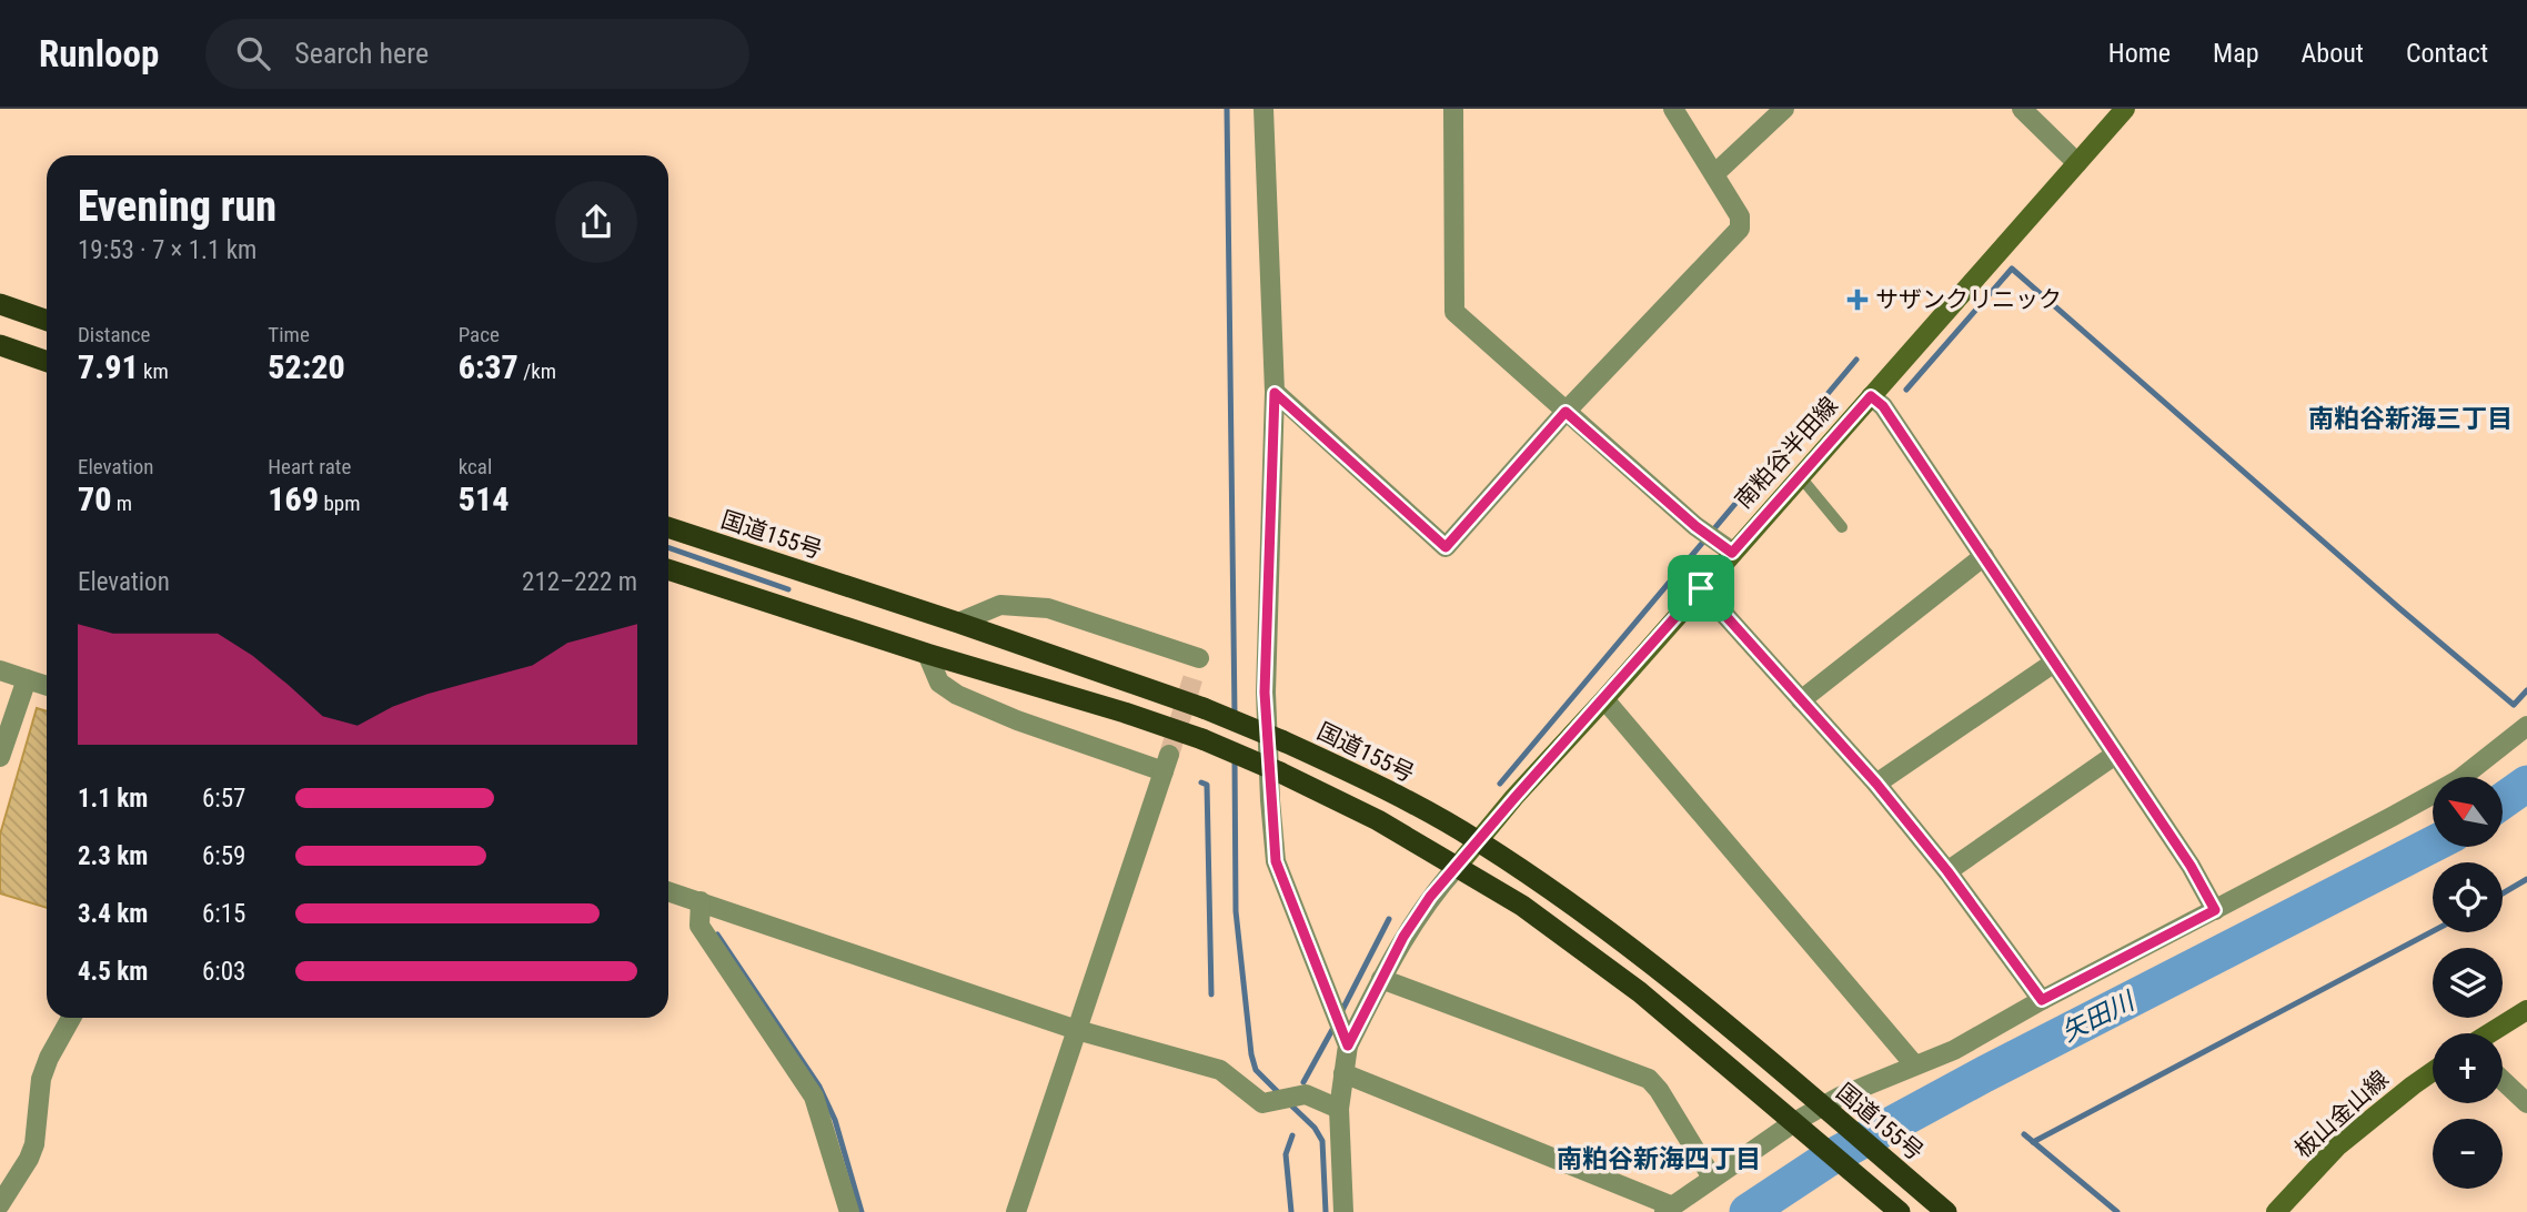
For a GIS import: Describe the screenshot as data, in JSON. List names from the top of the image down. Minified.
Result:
{"streets":{"highway":["国道155号"],"main road":["南粕谷半田線","板山金山線"]},"crossings":[["南粕谷半田線","国道155号"]],"districts":["南粕谷新海三丁目","南粕谷新海四丁目"],"water":["矢田川"],"places":{"health":["サザンクリニック"]},"north":"top left","page":{"header":"Runloop","search":"Search here","nav":["Home","Map","About","Contact"],"heading":["Evening run","19:53 · 7 × 1.1 km"],"stats":[["Distance","7.91 km"],["Time","52:20"],["Pace","6:37 /km"],["Elevation","70 m"],["Heart rate","169 bpm"],["kcal","514"]],"chart":["Elevation","212–222 m"],"list":[{"name":"1.1 km","note":"6:57"},{"name":"2.3 km","note":"6:59"},{"name":"3.4 km","note":"6:15"},{"name":"4.5 km","note":"6:03"}],"map_buttons":["+","−"]}}
